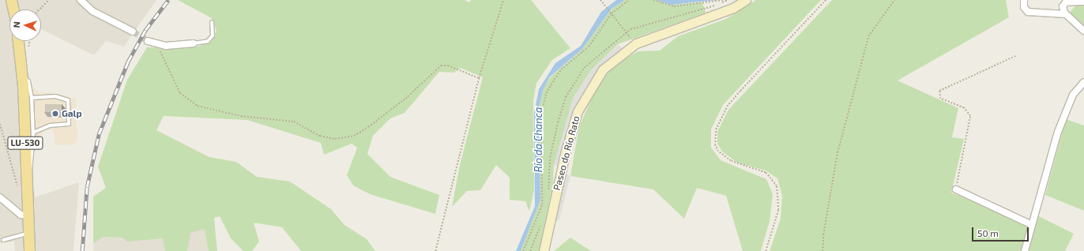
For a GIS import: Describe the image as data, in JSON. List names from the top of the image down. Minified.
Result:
{"streets":{"main road":["LU-530"],"street":["Paseo do Río Rato"]},"water":["Río da Chanca"],"places":["Galp"],"scale_bar":"50 m","north":"left"}
